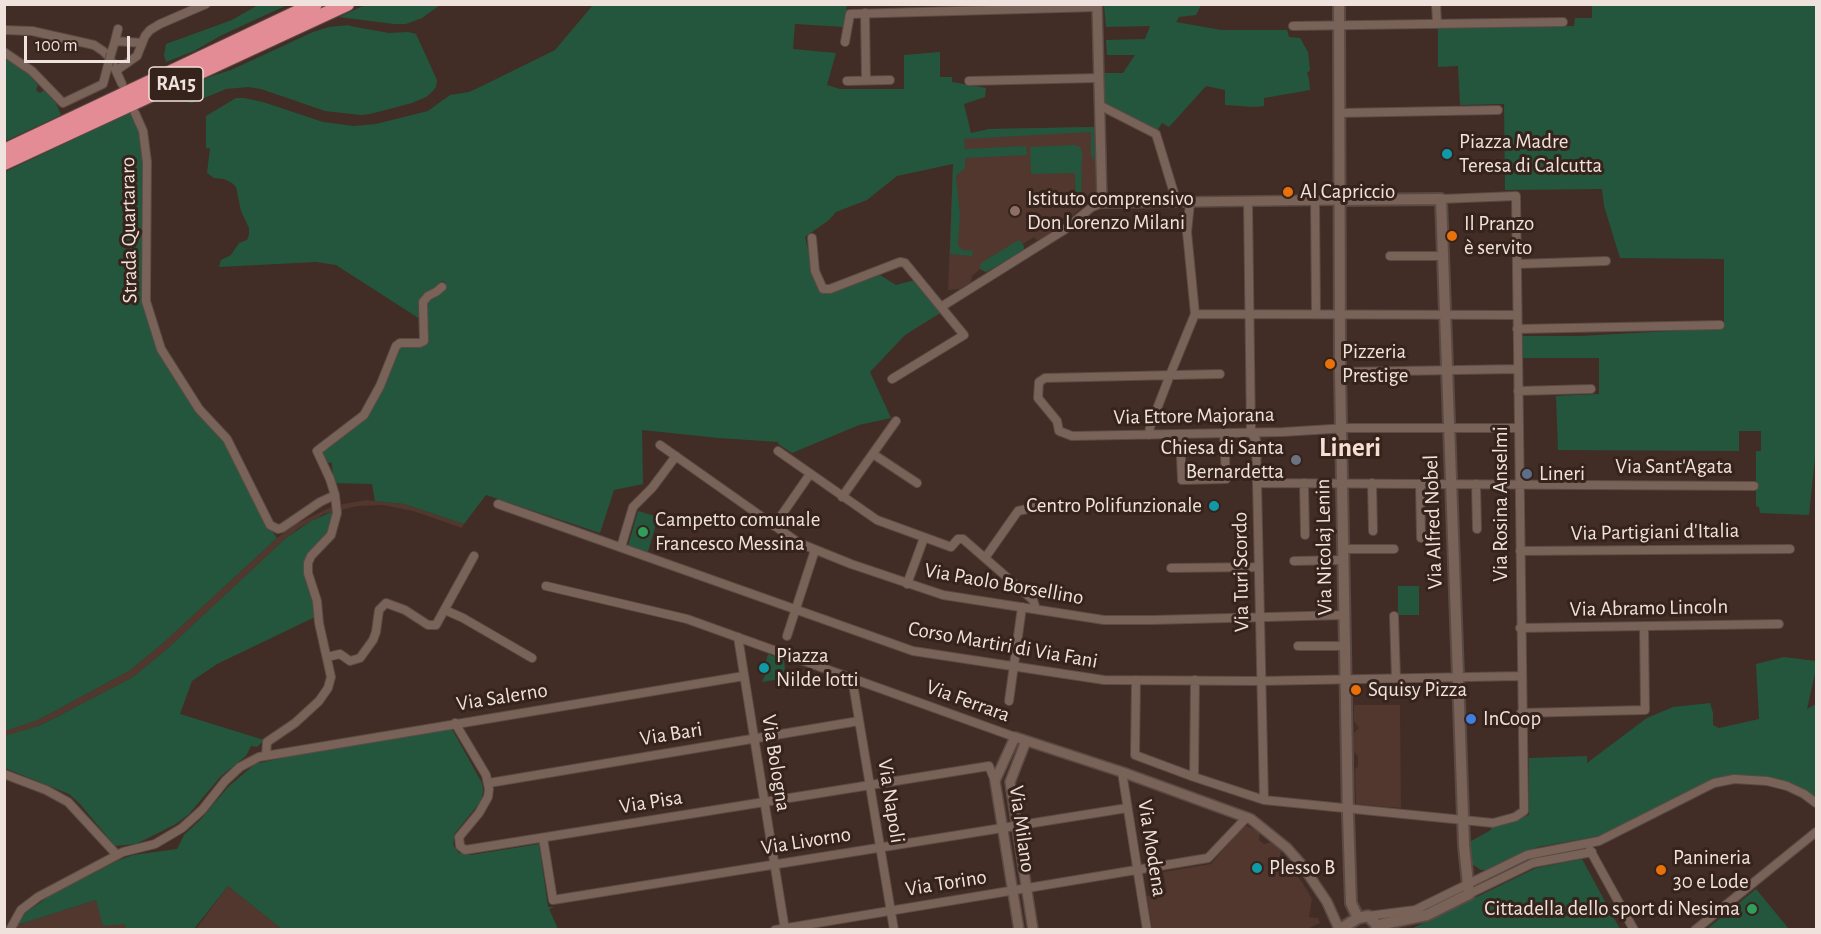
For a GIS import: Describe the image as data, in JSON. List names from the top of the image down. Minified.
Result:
{"streets":{"highway":["RA15"],"main road":["Via Alfred Nobel","Via Nicolaj Lenin"],"street":["Strada Quartararo","Via Ettore Majorana","Via Sant'Agata","Via Rosina Anselmi","Via Partigiani d'Italia","Via Turi Scordo","Via Paolo Borsellino","Via Abramo Lincoln","Corso Martiri di Via Fani","Via Salerno","Via Ferrara","Via Bari","Via Bologna","Via Napoli","Via Pisa","Via Milano","Via Livorno","Via Modena","Via Torino"]},"crossings":[["Via Ettore Majorana","Via Rosina Anselmi"],["Via Ettore Majorana","Via Alfred Nobel"],["Via Ettore Majorana","Via Nicolaj Lenin"],["Via Ettore Majorana","Via Turi Scordo"],["Via Sant'Agata","Via Rosina Anselmi"],["Via Sant'Agata","Via Alfred Nobel"],["Via Sant'Agata","Via Nicolaj Lenin"],["Via Sant'Agata","Via Turi Scordo"],["Via Rosina Anselmi","Via Alfred Nobel"],["Via Rosina Anselmi","Via Partigiani d'Italia"],["Via Rosina Anselmi","Via Abramo Lincoln"],["Via Rosina Anselmi","Corso Martiri di Via Fani"],["Via Alfred Nobel","Corso Martiri di Via Fani"],["Via Nicolaj Lenin","Via Paolo Borsellino"],["Via Nicolaj Lenin","Corso Martiri di Via Fani"],["Via Turi Scordo","Via Paolo Borsellino"],["Via Turi Scordo","Corso Martiri di Via Fani"],["Via Salerno","Via Bologna"],["Via Ferrara","Via Bologna"],["Via Ferrara","Via Napoli"],["Via Ferrara","Via Milano"],["Via Ferrara","Via Modena"],["Via Ferrara","Via Torino"],["Via Bari","Via Bologna"],["Via Bari","Via Napoli"],["Via Bari","Via Pisa"],["Via Bologna","Via Pisa"],["Via Bologna","Via Livorno"],["Via Bologna","Via Torino"],["Via Napoli","Via Pisa"],["Via Napoli","Via Livorno"],["Via Napoli","Via Torino"],["Via Pisa","Via Milano"],["Via Pisa","Via Livorno"],["Via Milano","Via Livorno"],["Via Milano","Via Torino"],["Via Livorno","Via Modena"],["Via Modena","Via Torino"]],"districts":["Lineri"],"places":["Piazza Madre Teresa di Calcutta","Al Capriccio","Istituto comprensivo Don Lorenzo Milani","Il Pranzo è servito","Pizzeria Prestige","Chiesa di Santa Bernardetta","Lineri","Centro Polifunzionale","Campetto comunale Francesco Messina","Piazza Nilde Iotti","Squisy Pizza","InCoop","Plesso B","Panineria 30 e Lode","Cittadella dello sport di Nesima"],"scale_bar":"100 m"}
